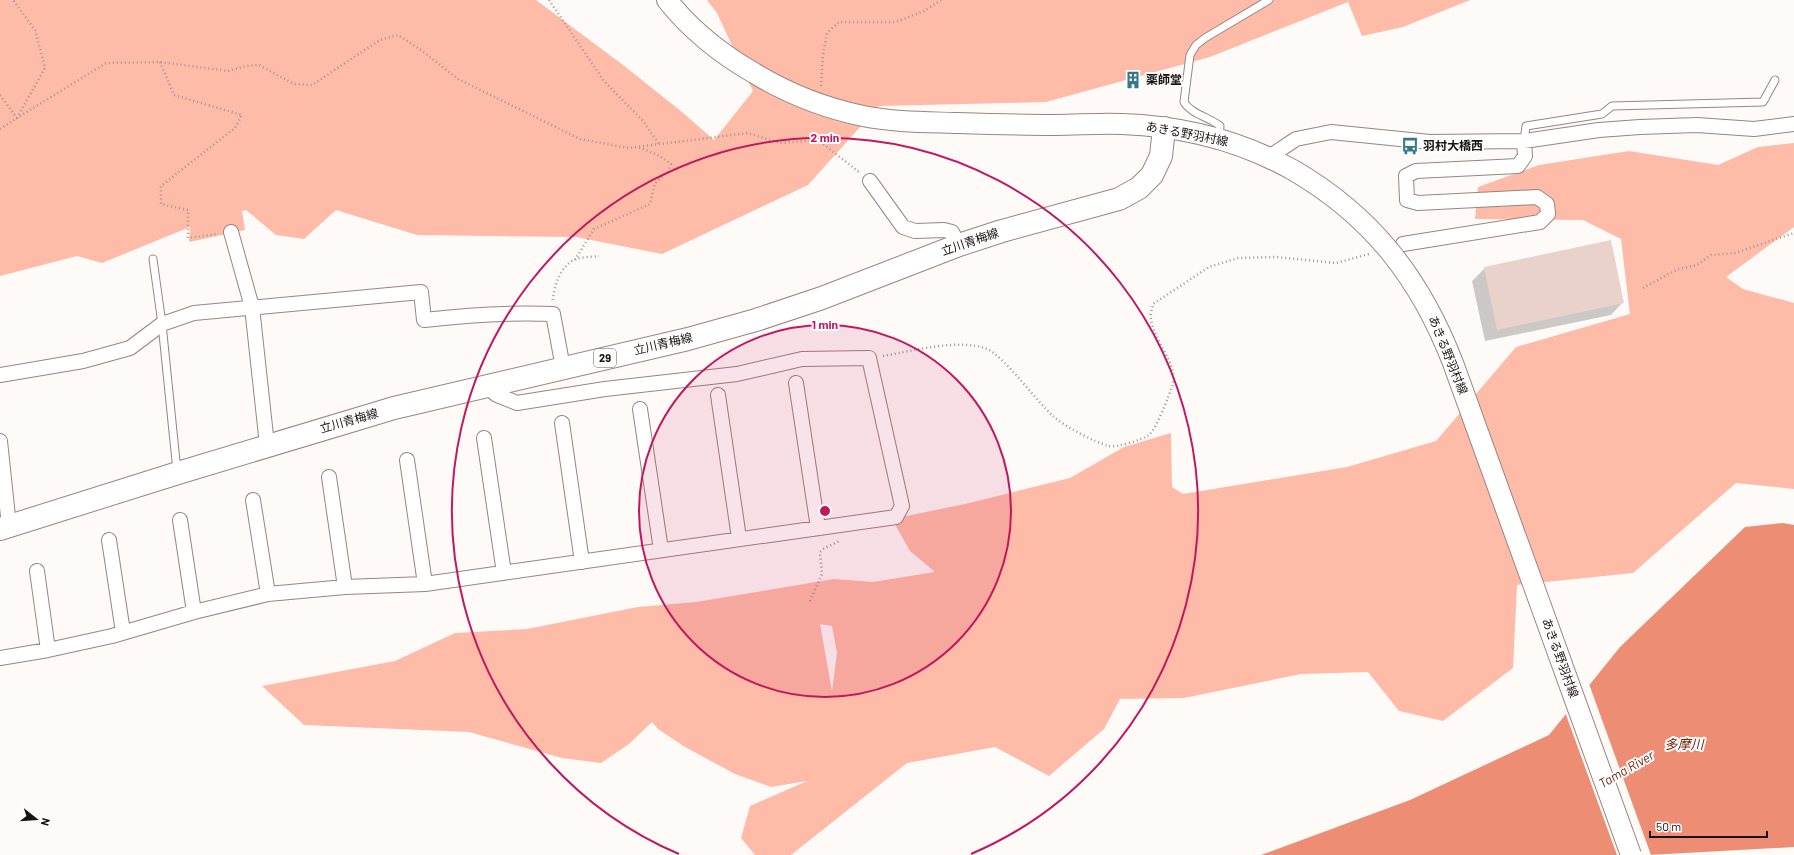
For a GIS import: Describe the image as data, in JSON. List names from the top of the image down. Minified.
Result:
{"streets":{"main road":["あきる野羽村線","立川青梅線","29"]},"crossings":[["あきる野羽村線","立川青梅線"]],"water":["多摩川","Tama River"],"places":{"building":["薬師堂"],"bus stop":["羽村大橋西"]},"scale_bar":"50 m","north":"right","rings":["2 min","1 min"]}
